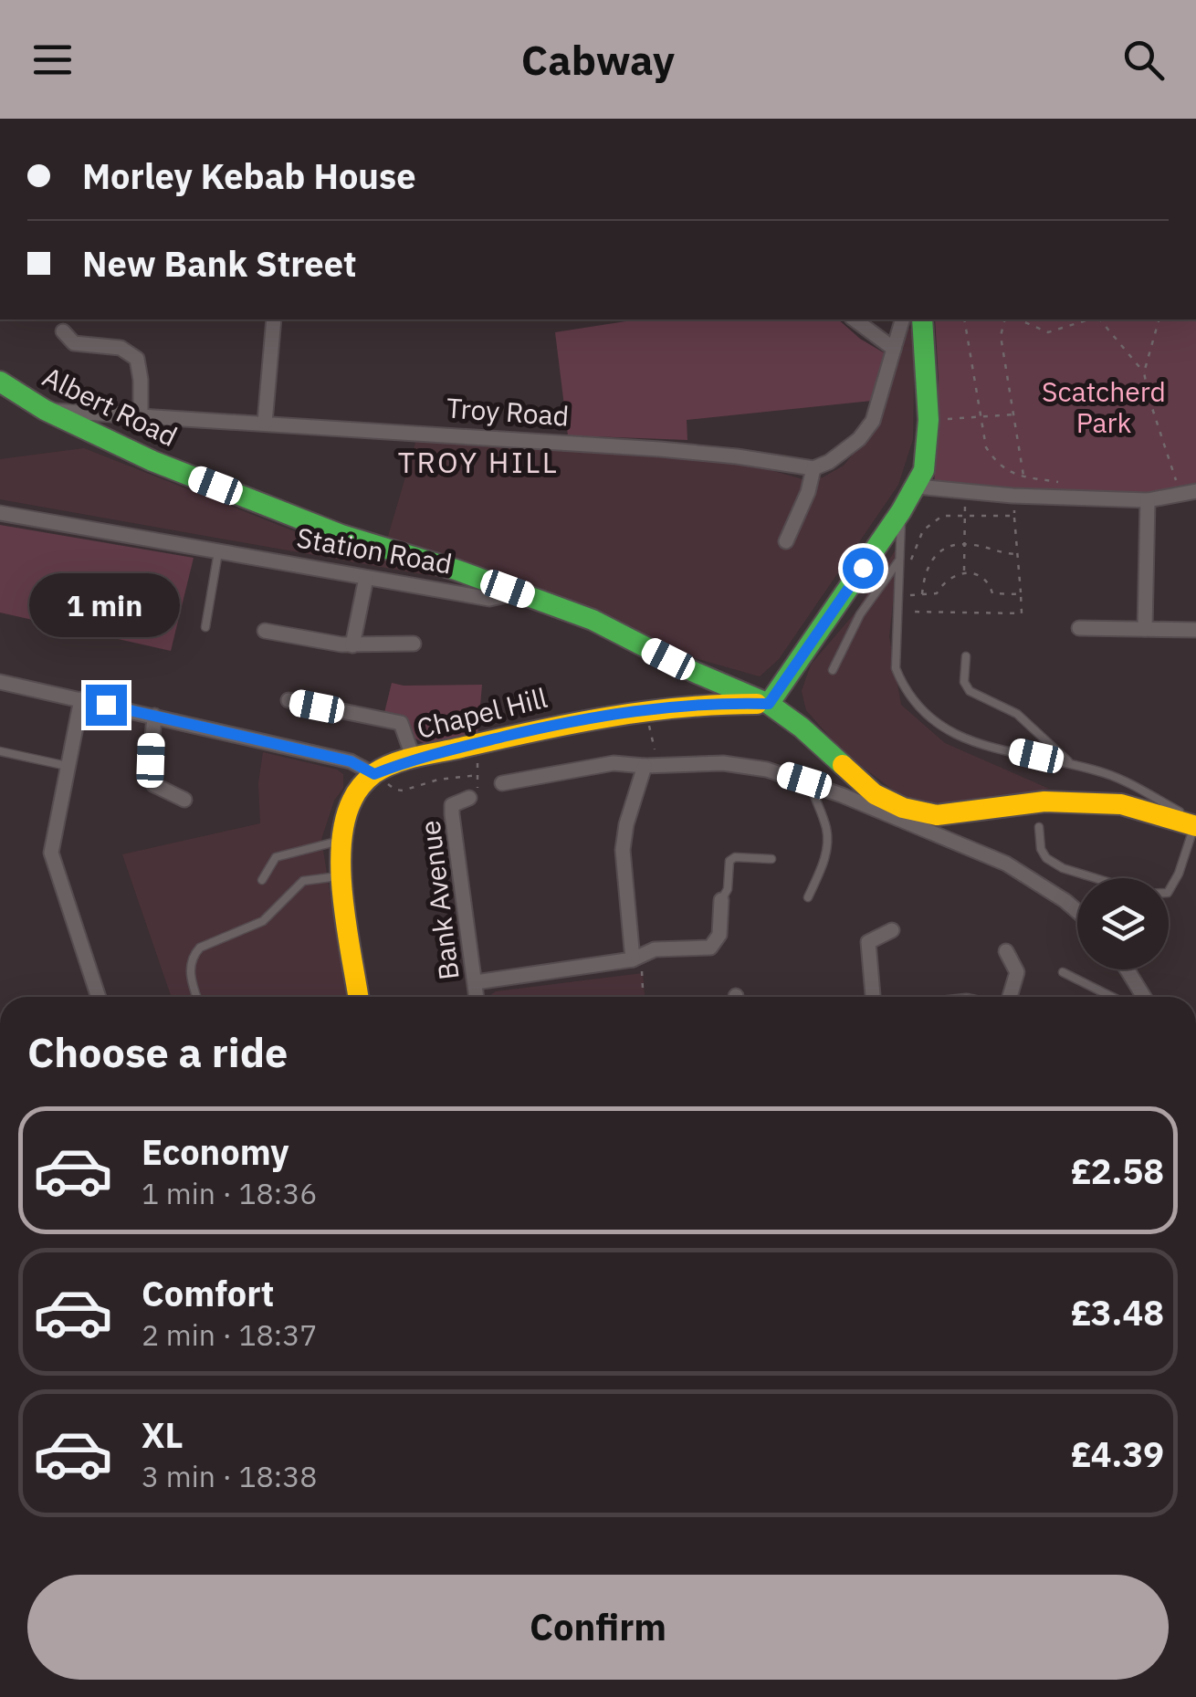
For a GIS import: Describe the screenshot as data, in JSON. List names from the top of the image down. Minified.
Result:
{"streets":{"main road":["Albert Road","Station Road","Chapel Hill"],"street":["Troy Road","Bank Avenue"]},"crossings":[["Albert Road","Troy Road"],["Albert Road","Station Road"],["Station Road","Chapel Hill"]],"districts":["TROY HILL"],"parks":["Scatcherd Park"],"page":{"header":"Cabway","banner":["Morley Kebab House","New Bank Street"],"bubble":"1 min","heading":"Choose a ride","list":[{"name":"Economy","note":"1 min · 18:36","value":"£2.58"},{"name":"Comfort","note":"2 min · 18:37","value":"£3.48"},{"name":"XL","note":"3 min · 18:38","value":"£4.39"}],"buttons":"Confirm"}}
